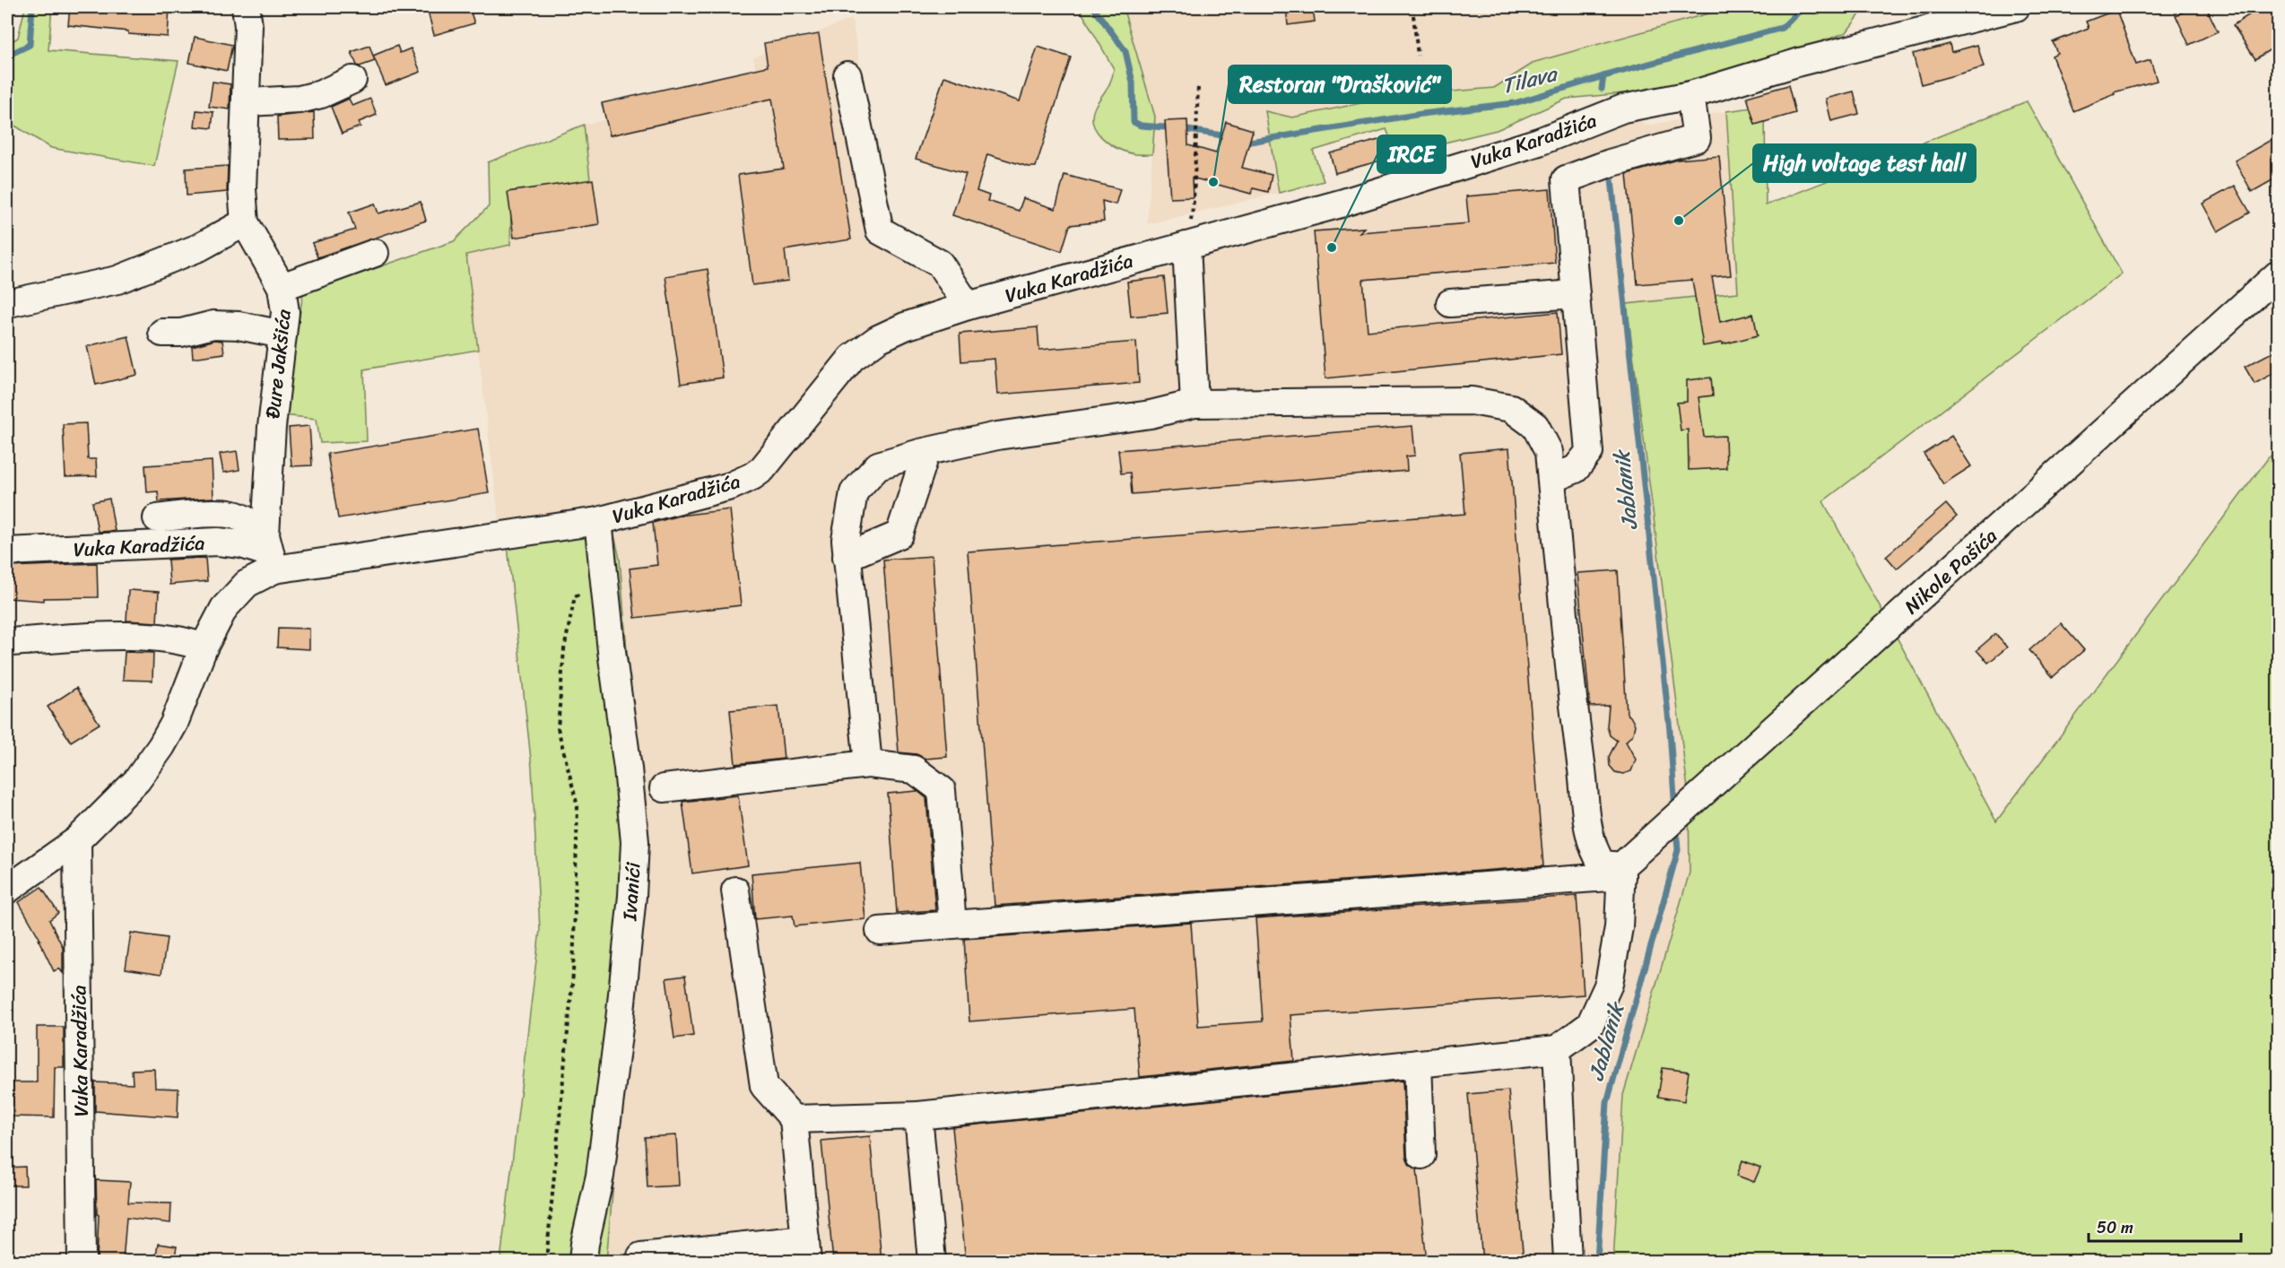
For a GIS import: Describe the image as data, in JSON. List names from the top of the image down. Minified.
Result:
{"streets":{"street":["Vuka Karadžića","Đure Jakšića","Nikole Pašića","Ivanići"]},"crossings":[["Vuka Karadžića","Đure Jakšića"],["Vuka Karadžića","Ivanići"]],"water":["Tilava","Jablanik"],"places":["Restoran \"Drašković\"","High voltage test hall","IRCE"],"scale_bar":"50 m"}
